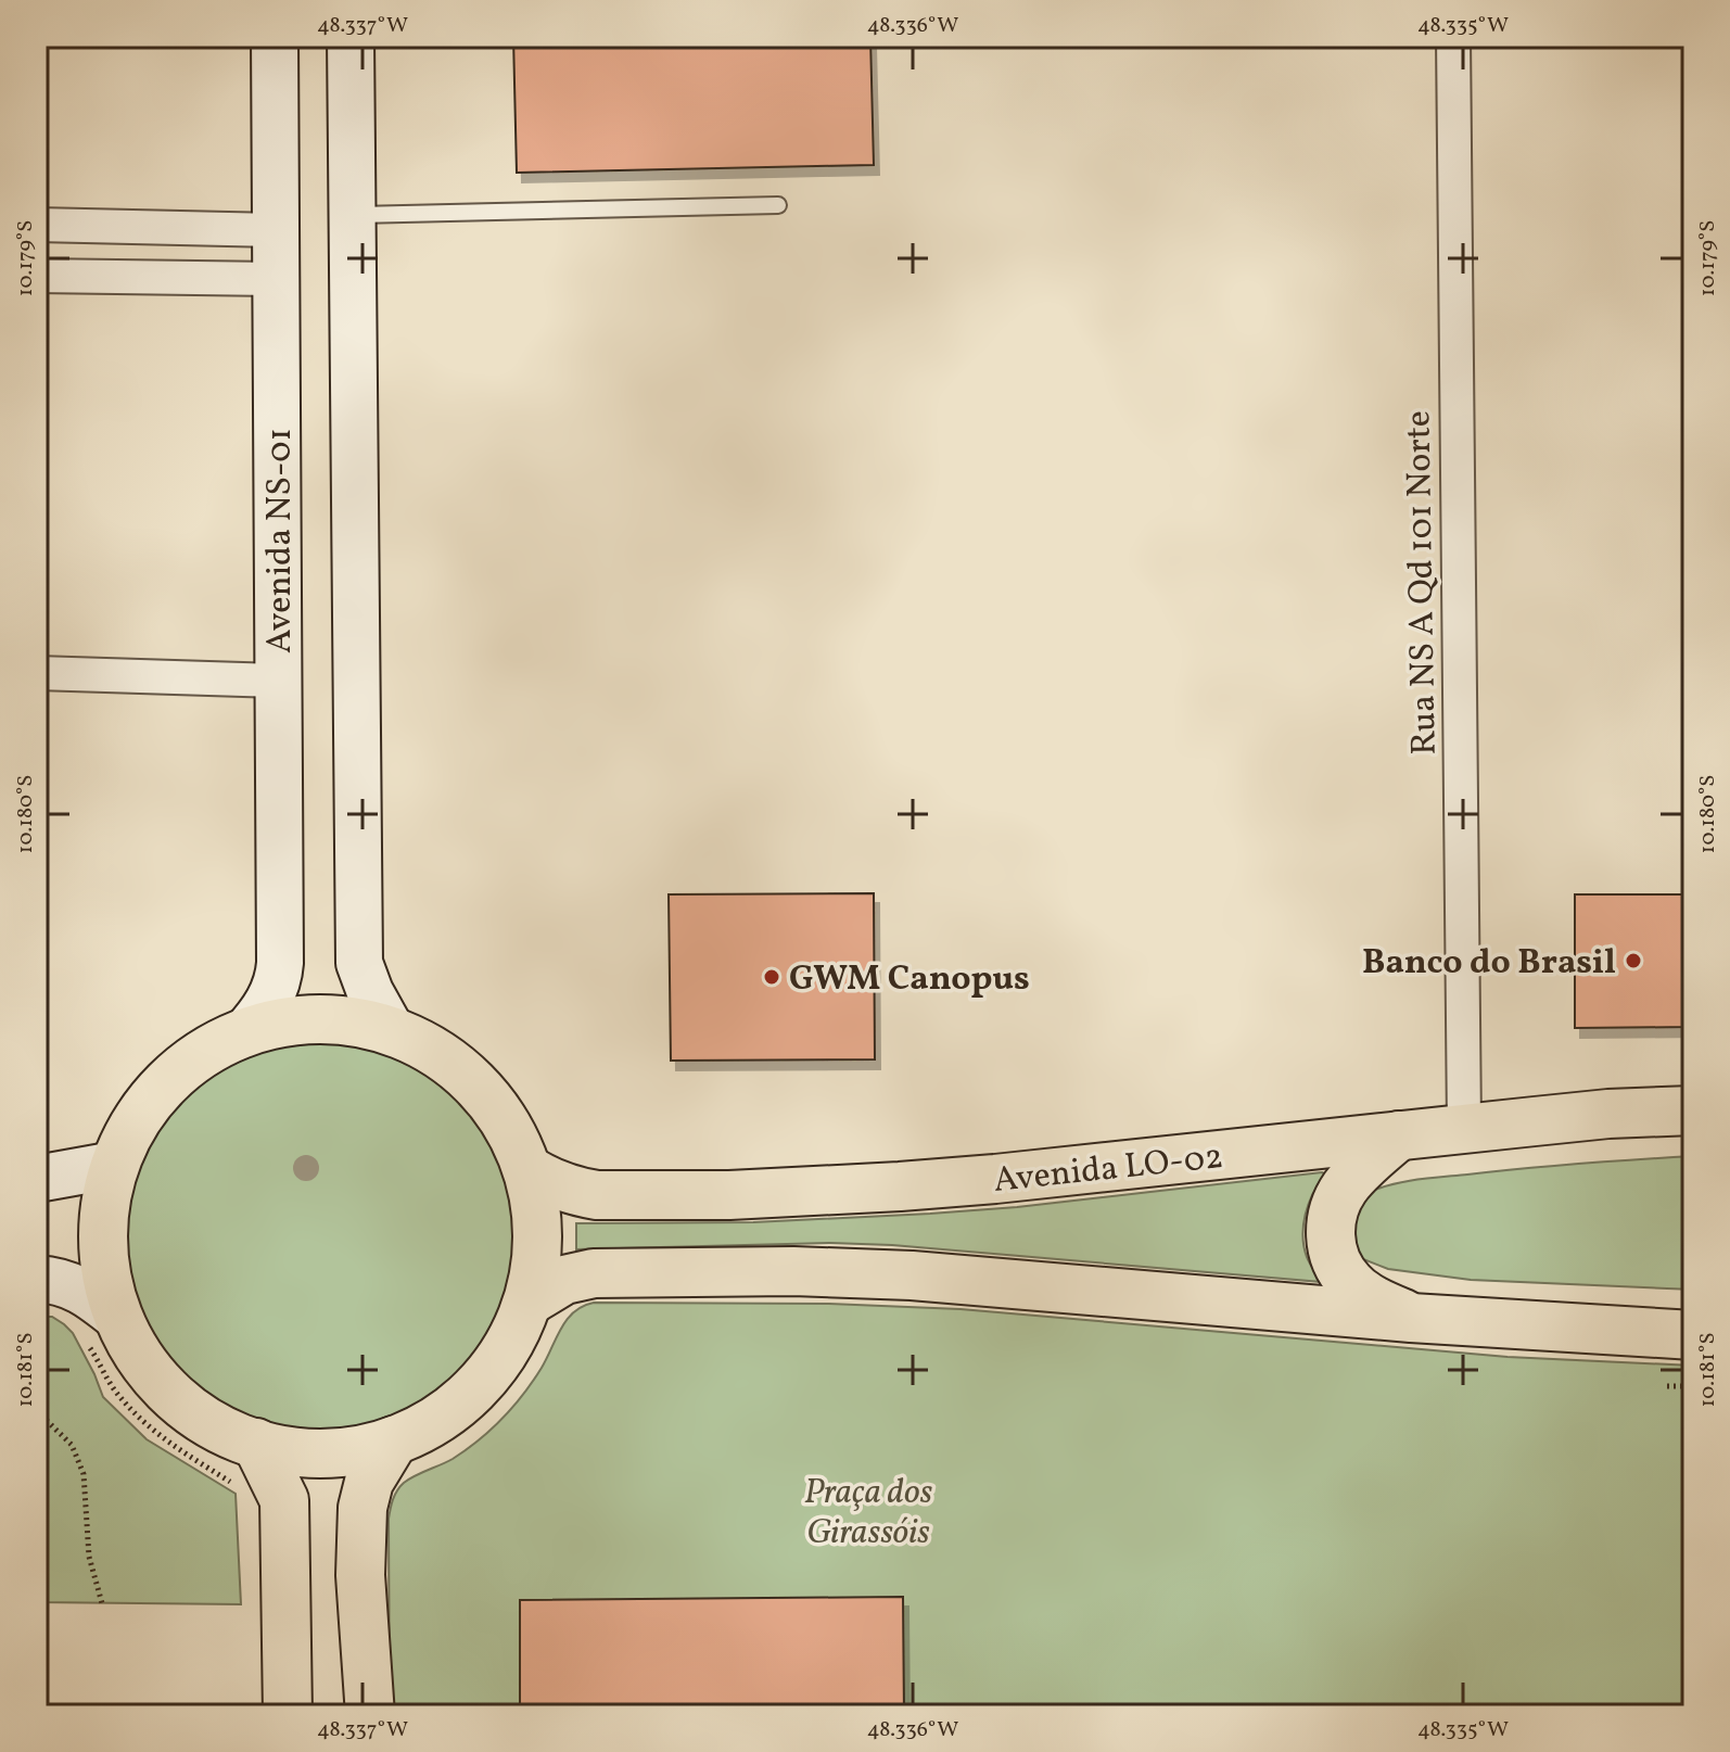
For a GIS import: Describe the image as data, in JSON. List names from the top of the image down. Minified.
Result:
{"streets":{"main road":["Avenida NS-01","Avenida LO-02"],"street":["Rua NS A Qd 101 Norte"]},"crossings":[["Avenida NS-01","Avenida LO-02"],["Rua NS A Qd 101 Norte","Avenida LO-02"]],"parks":["Praça dos Girassóis"],"places":["Banco do Brasil","GWM Canopus"],"coordinates":["48.337°W","48.336°W","48.335°W","10.179°S","10.180°S","10.181°S"]}
